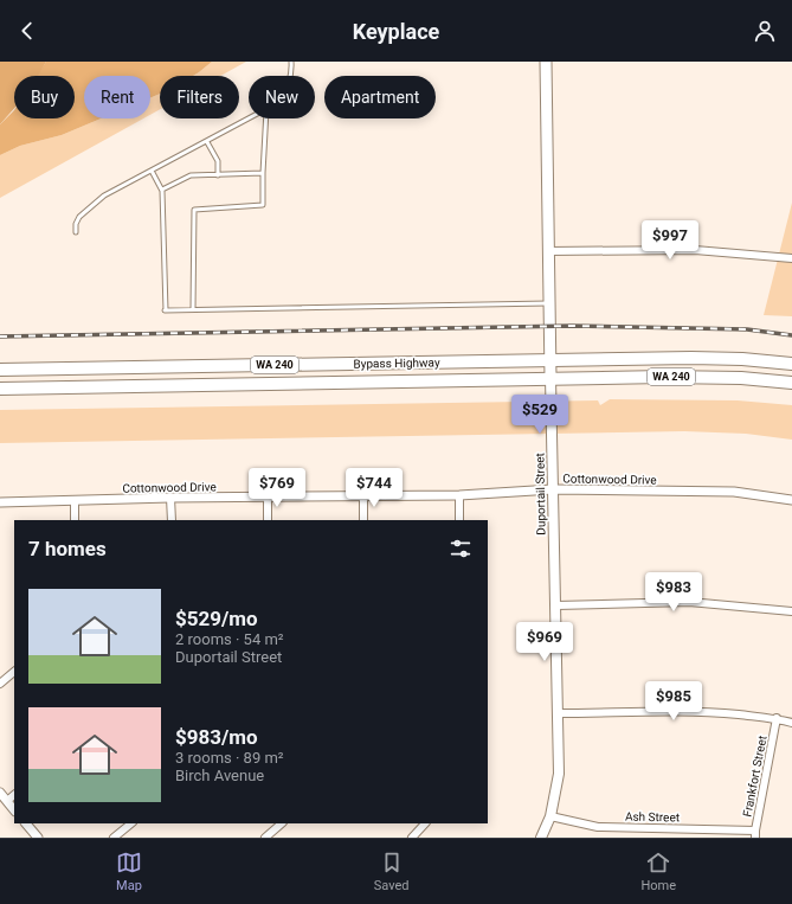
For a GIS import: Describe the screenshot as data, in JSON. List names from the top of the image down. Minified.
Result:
{"streets":{"highway":["Bypass Highway","WA 240"],"main road":["Duportail Street"],"street":["Cottonwood Drive","Frankfort Street","Ash Street"]},"crossings":[["Bypass Highway","Duportail Street"],["Cottonwood Drive","Duportail Street"],["Duportail Street","Ash Street"],["Frankfort Street","Ash Street"]],"page":{"header":"Keyplace","chip":["Buy","Rent","Filters","New","Apartment"],"price":["$997","$529","$769","$744","$983","$969","$985"],"heading":"7 homes","list":[{"name":"$529/mo","note":"2 rooms · 54 m² · Duportail Street"},{"name":"$983/mo","note":"3 rooms · 89 m² · Birch Avenue"}],"tabs":["Map","Saved","Home"]}}
